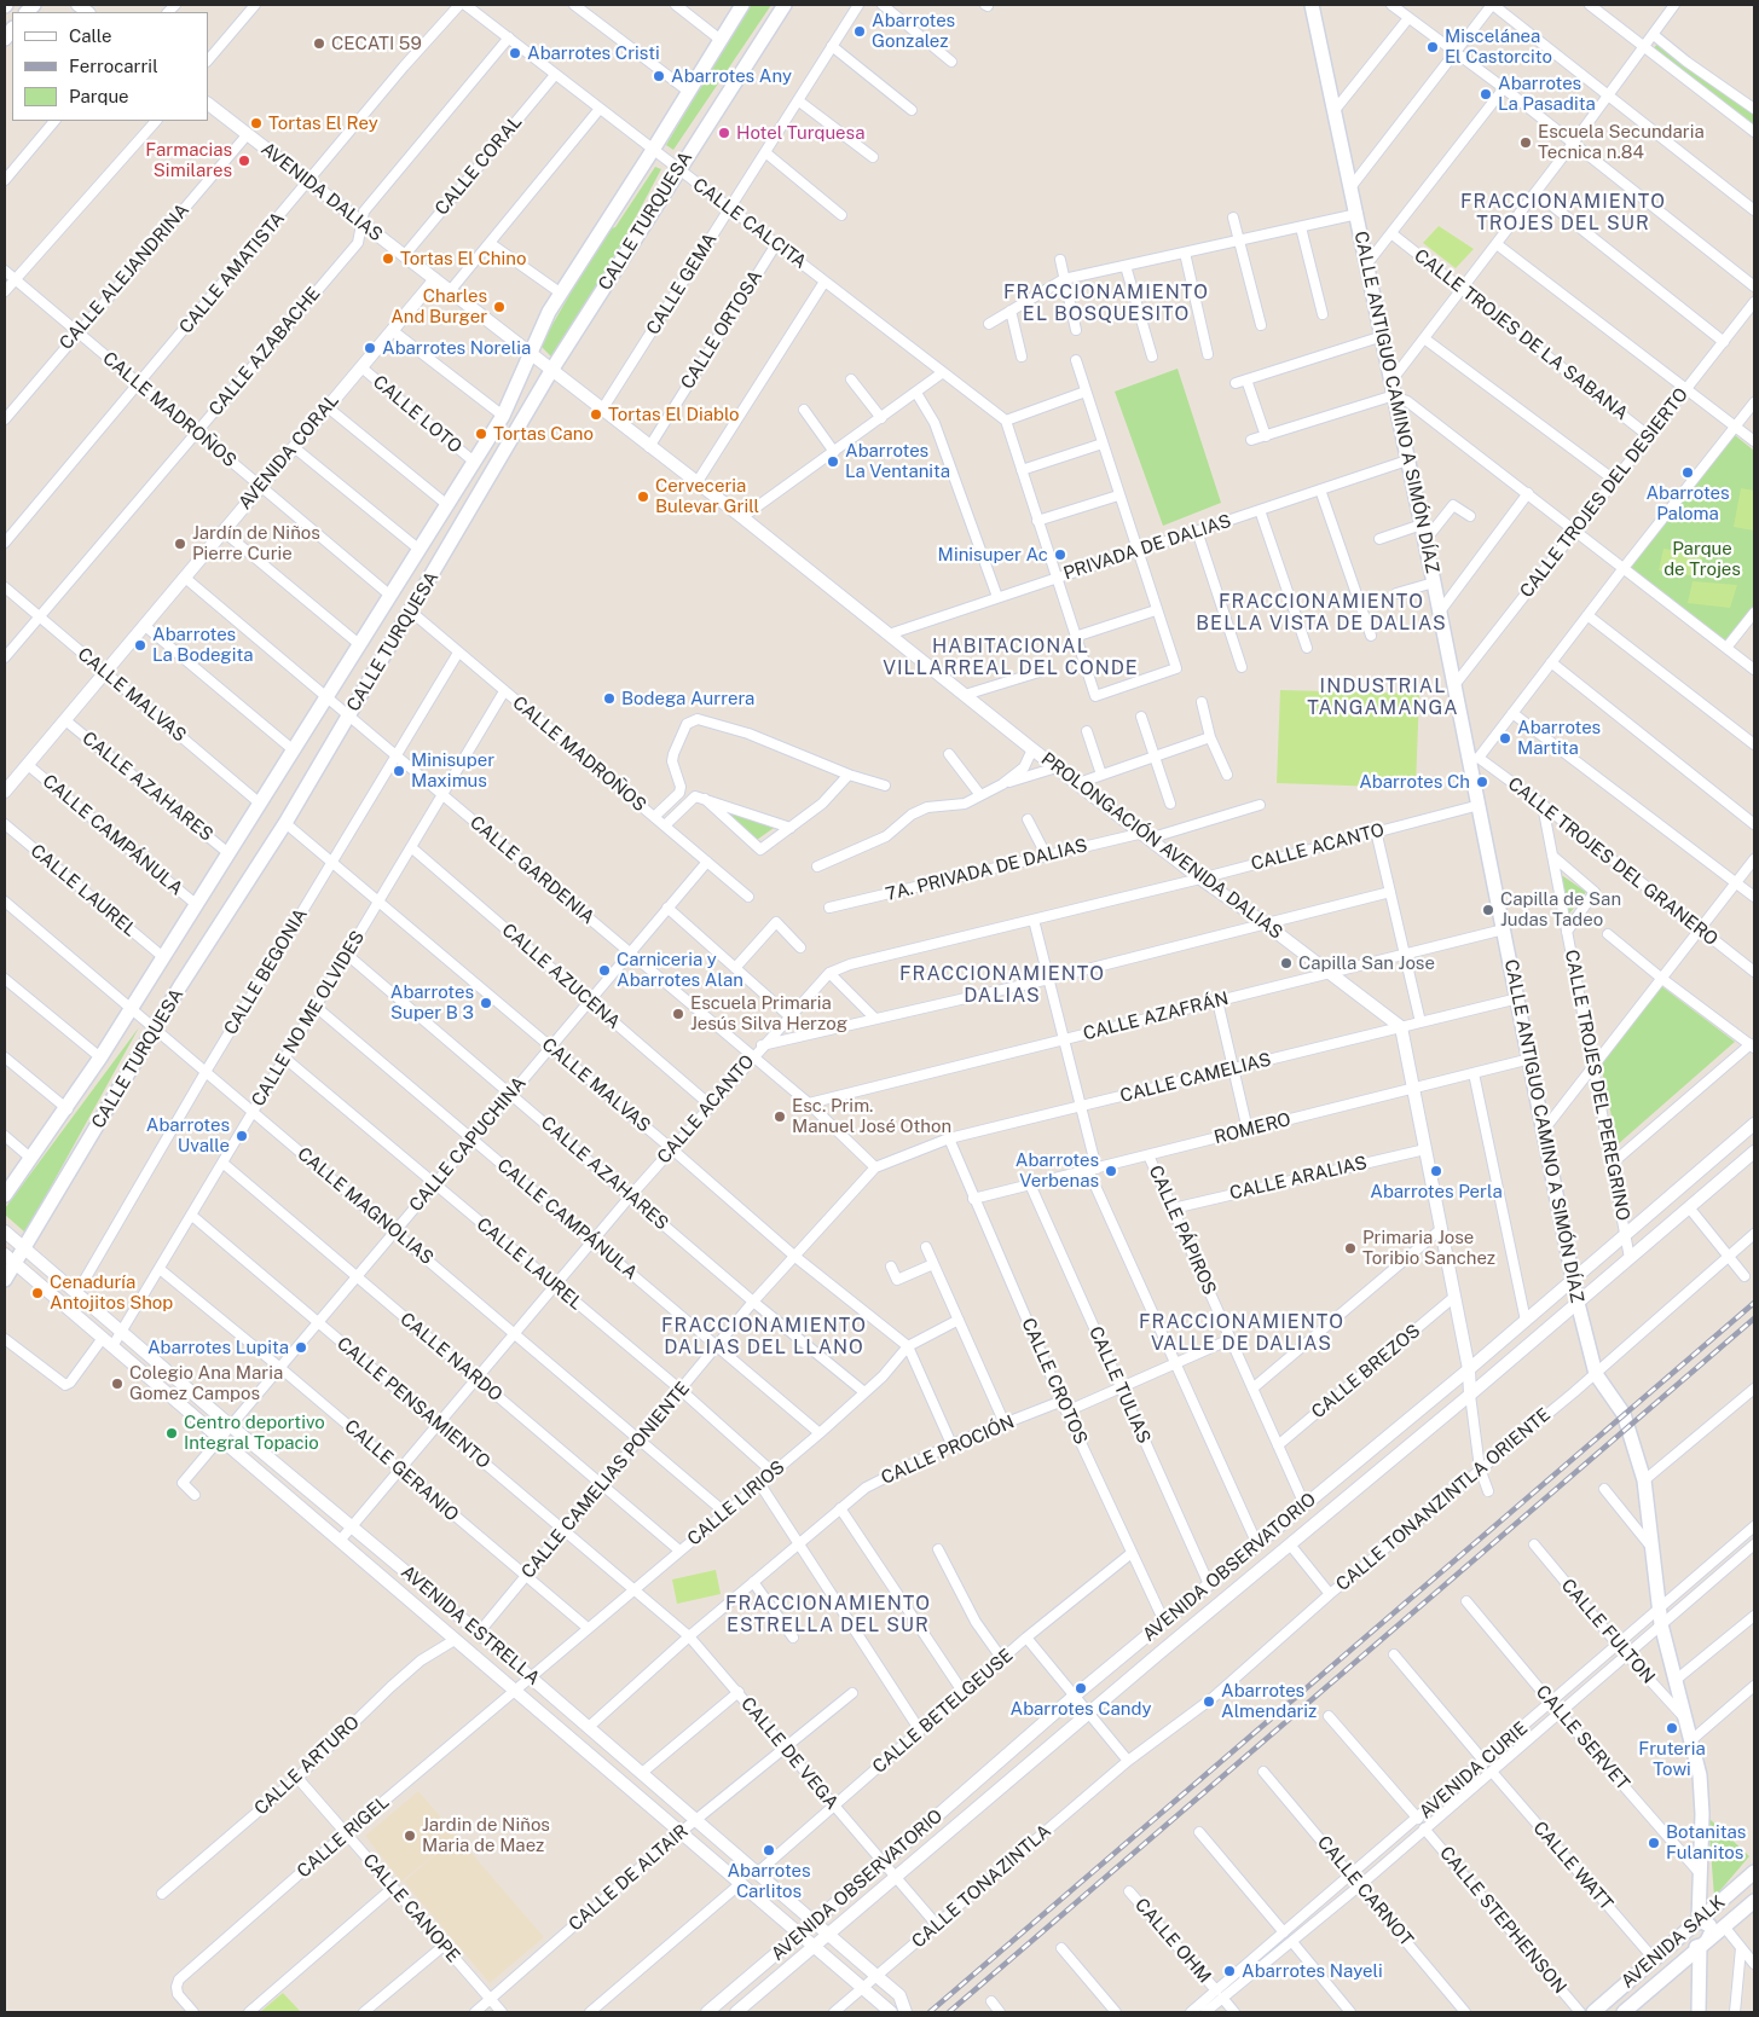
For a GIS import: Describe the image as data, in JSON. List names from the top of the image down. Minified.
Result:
{"streets":{"main road":["CALLE TURQUESA","CALLE ANTIGUO CAMINO A SIMÓN DÍAZ","AVENIDA SALK"],"street":["CALLE CORAL","AVENIDA DALIAS","CALLE CALCITA","CALLE AMATISTA","CALLE ALEJANDRINA","CALLE GEMA","CALLE ORTOSA","CALLE TROJES DE LA SABANA","CALLE AZABACHE","CALLE MADROÑOS","CALLE LOTO","AVENIDA CORAL","CALLE TROJES DEL DESIERTO","PRIVADA DE DALIAS","CALLE MALVAS","CALLE AZAHARES","CALLE CAMPÁNULA","PROLONGACIÓN AVENIDA DALIAS","CALLE ACANTO","CALLE TROJES DEL GRANERO","CALLE GARDENIA","7A. PRIVADA DE DALIAS","CALLE LAUREL","CALLE BEGONIA","CALLE AZUCENA","CALLE AZAFRÁN","CALLE NO ME OLVIDES","CALLE CAMELIAS","CALLE TROJES DEL PEREGRINO","ROMERO","CALLE CAPUCHINA","CALLE ARALIAS","CALLE MAGNOLIAS","CALLE PÁPIROS","CALLE NARDO","CALLE BREZOS","CALLE CROTOS","CALLE TULIAS","CALLE PENSAMIENTO","CALLE PROCIÓN","CALLE GERANIO","CALLE CAMELIAS PONIENTE","CALLE TONANZINTLA ORIENTE","CALLE LIRIOS","AVENIDA OBSERVATORIO","AVENIDA ESTRELLA","CALLE FULTON","CALLE BETELGEUSE","CALLE SERVET","CALLE DE VEGA","CALLE ARTURO","AVENIDA CURIE","CALLE RIGEL","CALLE WATT","CALLE DE ALTAIR","CALLE TONAZINTLA","CALLE CARNOT","CALLE CANOPE","CALLE STEPHENSON","CALLE OHM"]},"crossings":[["CALLE CORAL","AVENIDA DALIAS"],["CALLE CORAL","CALLE CALCITA"],["AVENIDA DALIAS","CALLE TURQUESA"],["AVENIDA DALIAS","CALLE AMATISTA"],["AVENIDA DALIAS","CALLE ALEJANDRINA"],["AVENIDA DALIAS","CALLE AZABACHE"],["AVENIDA DALIAS","AVENIDA CORAL"],["AVENIDA DALIAS","PROLONGACIÓN AVENIDA DALIAS"],["CALLE TURQUESA","CALLE CALCITA"],["CALLE TURQUESA","CALLE MADROÑOS"],["CALLE TURQUESA","CALLE LOTO"],["CALLE TURQUESA","CALLE MALVAS"],["CALLE TURQUESA","CALLE AZAHARES"],["CALLE TURQUESA","CALLE CAMPÁNULA"],["CALLE TURQUESA","PROLONGACIÓN AVENIDA DALIAS"],["CALLE TURQUESA","CALLE GARDENIA"],["CALLE TURQUESA","CALLE LAUREL"],["CALLE TURQUESA","CALLE MAGNOLIAS"],["CALLE TURQUESA","AVENIDA ESTRELLA"],["CALLE CALCITA","CALLE GEMA"],["CALLE CALCITA","CALLE ORTOSA"],["CALLE CALCITA","CALLE AZABACHE"],["CALLE AMATISTA","CALLE MADROÑOS"],["CALLE ALEJANDRINA","CALLE MADROÑOS"],["CALLE GEMA","PROLONGACIÓN AVENIDA DALIAS"],["CALLE ORTOSA","PROLONGACIÓN AVENIDA DALIAS"],["CALLE TROJES DE LA SABANA","CALLE TROJES DEL DESIERTO"],["CALLE AZABACHE","CALLE MADROÑOS"],["CALLE AZABACHE","CALLE MALVAS"],["CALLE ANTIGUO CAMINO A SIMÓN DÍAZ","CALLE TROJES DEL DESIERTO"],["CALLE ANTIGUO CAMINO A SIMÓN DÍAZ","PRIVADA DE DALIAS"],["CALLE ANTIGUO CAMINO A SIMÓN DÍAZ","CALLE ACANTO"],["CALLE ANTIGUO CAMINO A SIMÓN DÍAZ","CALLE TROJES DEL GRANERO"],["CALLE ANTIGUO CAMINO A SIMÓN DÍAZ","CALLE AZAFRÁN"],["CALLE ANTIGUO CAMINO A SIMÓN DÍAZ","CALLE CAMELIAS"],["CALLE ANTIGUO CAMINO A SIMÓN DÍAZ","ROMERO"],["CALLE ANTIGUO CAMINO A SIMÓN DÍAZ","CALLE TONANZINTLA ORIENTE"],["CALLE ANTIGUO CAMINO A SIMÓN DÍAZ","AVENIDA OBSERVATORIO"],["CALLE ANTIGUO CAMINO A SIMÓN DÍAZ","CALLE FULTON"],["CALLE ANTIGUO CAMINO A SIMÓN DÍAZ","CALLE SERVET"],["CALLE ANTIGUO CAMINO A SIMÓN DÍAZ","AVENIDA CURIE"],["CALLE ANTIGUO CAMINO A SIMÓN DÍAZ","AVENIDA SALK"],["CALLE MADROÑOS","AVENIDA CORAL"],["CALLE MADROÑOS","CALLE BEGONIA"],["CALLE MADROÑOS","CALLE NO ME OLVIDES"],["CALLE MADROÑOS","CALLE CAPUCHINA"],["CALLE LOTO","AVENIDA CORAL"],["AVENIDA CORAL","CALLE MALVAS"],["AVENIDA CORAL","CALLE AZAHARES"],["AVENIDA CORAL","CALLE CAMPÁNULA"],["AVENIDA CORAL","CALLE GARDENIA"],["PRIVADA DE DALIAS","PROLONGACIÓN AVENIDA DALIAS"],["CALLE MALVAS","CALLE ACANTO"],["CALLE MALVAS","CALLE BEGONIA"],["CALLE MALVAS","CALLE NO ME OLVIDES"],["CALLE MALVAS","CALLE CAPUCHINA"],["CALLE MALVAS","CALLE PROCIÓN"],["CALLE MALVAS","CALLE CAMELIAS PONIENTE"],["CALLE MALVAS","CALLE LIRIOS"],["CALLE AZAHARES","CALLE ACANTO"],["CALLE AZAHARES","CALLE NO ME OLVIDES"],["CALLE AZAHARES","CALLE CAPUCHINA"],["CALLE AZAHARES","CALLE CAMELIAS PONIENTE"],["CALLE AZAHARES","CALLE LIRIOS"],["CALLE CAMPÁNULA","CALLE ACANTO"],["CALLE CAMPÁNULA","CALLE NO ME OLVIDES"],["CALLE CAMPÁNULA","CALLE CAPUCHINA"],["CALLE CAMPÁNULA","CALLE CAMELIAS PONIENTE"],["CALLE CAMPÁNULA","CALLE LIRIOS"],["PROLONGACIÓN AVENIDA DALIAS","CALLE ACANTO"],["PROLONGACIÓN AVENIDA DALIAS","7A. PRIVADA DE DALIAS"],["PROLONGACIÓN AVENIDA DALIAS","CALLE AZAFRÁN"],["PROLONGACIÓN AVENIDA DALIAS","CALLE CAMELIAS"],["CALLE ACANTO","CALLE GARDENIA"],["CALLE ACANTO","CALLE LAUREL"],["CALLE ACANTO","CALLE AZUCENA"],["CALLE ACANTO","CALLE MAGNOLIAS"],["CALLE ACANTO","CALLE NARDO"],["CALLE ACANTO","CALLE PENSAMIENTO"],["CALLE ACANTO","CALLE GERANIO"],["CALLE ACANTO","AVENIDA ESTRELLA"],["CALLE TROJES DEL GRANERO","CALLE TROJES DEL PEREGRINO"],["CALLE GARDENIA","CALLE BEGONIA"],["CALLE GARDENIA","CALLE AZAFRÁN"],["CALLE GARDENIA","CALLE NO ME OLVIDES"],["CALLE GARDENIA","CALLE CAMELIAS"],["CALLE GARDENIA","CALLE CAPUCHINA"],["CALLE GARDENIA","CALLE CAMELIAS PONIENTE"],["CALLE LAUREL","CALLE NO ME OLVIDES"],["CALLE LAUREL","CALLE CAPUCHINA"],["CALLE LAUREL","CALLE CAMELIAS PONIENTE"],["CALLE LAUREL","CALLE LIRIOS"],["CALLE BEGONIA","CALLE MAGNOLIAS"],["CALLE BEGONIA","AVENIDA ESTRELLA"],["CALLE AZUCENA","CALLE NO ME OLVIDES"],["CALLE AZUCENA","CALLE CAPUCHINA"],["CALLE NO ME OLVIDES","CALLE MAGNOLIAS"],["CALLE NO ME OLVIDES","CALLE NARDO"],["CALLE NO ME OLVIDES","CALLE PENSAMIENTO"],["CALLE NO ME OLVIDES","CALLE GERANIO"],["CALLE NO ME OLVIDES","AVENIDA ESTRELLA"],["CALLE CAMELIAS","CALLE CROTOS"],["CALLE CAMELIAS","CALLE CAMELIAS PONIENTE"],["CALLE TROJES DEL PEREGRINO","AVENIDA OBSERVATORIO"],["ROMERO","CALLE PÁPIROS"],["ROMERO","CALLE CROTOS"],["ROMERO","CALLE TULIAS"],["CALLE CAPUCHINA","CALLE MAGNOLIAS"],["CALLE CAPUCHINA","CALLE NARDO"],["CALLE CAPUCHINA","CALLE PENSAMIENTO"],["CALLE CAPUCHINA","CALLE GERANIO"],["CALLE CAPUCHINA","AVENIDA ESTRELLA"],["CALLE ARALIAS","CALLE PÁPIROS"],["CALLE MAGNOLIAS","CALLE CAMELIAS PONIENTE"],["CALLE MAGNOLIAS","CALLE LIRIOS"],["CALLE PÁPIROS","CALLE BREZOS"],["CALLE PÁPIROS","AVENIDA OBSERVATORIO"],["CALLE NARDO","CALLE CAMELIAS PONIENTE"],["CALLE NARDO","CALLE LIRIOS"],["CALLE CROTOS","CALLE PROCIÓN"],["CALLE CROTOS","AVENIDA OBSERVATORIO"],["CALLE CROTOS","CALLE BETELGEUSE"],["CALLE TULIAS","AVENIDA OBSERVATORIO"],["CALLE PENSAMIENTO","CALLE CAMELIAS PONIENTE"],["CALLE PENSAMIENTO","CALLE LIRIOS"],["CALLE PENSAMIENTO","CALLE DE VEGA"],["CALLE PROCIÓN","AVENIDA ESTRELLA"],["CALLE PROCIÓN","CALLE DE VEGA"],["CALLE GERANIO","CALLE CAMELIAS PONIENTE"],["CALLE GERANIO","CALLE LIRIOS"],["CALLE CAMELIAS PONIENTE","AVENIDA ESTRELLA"],["CALLE TONANZINTLA ORIENTE","CALLE TONAZINTLA"],["CALLE LIRIOS","AVENIDA ESTRELLA"],["CALLE LIRIOS","CALLE DE VEGA"],["CALLE LIRIOS","CALLE RIGEL"],["AVENIDA OBSERVATORIO","AVENIDA ESTRELLA"],["AVENIDA OBSERVATORIO","CALLE DE VEGA"],["AVENIDA ESTRELLA","CALLE BETELGEUSE"],["AVENIDA ESTRELLA","CALLE ARTURO"],["AVENIDA ESTRELLA","CALLE RIGEL"],["AVENIDA ESTRELLA","CALLE DE ALTAIR"],["AVENIDA ESTRELLA","CALLE TONAZINTLA"],["CALLE FULTON","AVENIDA CURIE"],["CALLE BETELGEUSE","CALLE DE VEGA"],["CALLE SERVET","AVENIDA CURIE"],["CALLE DE VEGA","CALLE DE ALTAIR"],["CALLE DE VEGA","CALLE TONAZINTLA"],["CALLE ARTURO","CALLE CANOPE"],["AVENIDA CURIE","CALLE WATT"],["AVENIDA CURIE","CALLE CARNOT"],["AVENIDA CURIE","CALLE STEPHENSON"],["AVENIDA CURIE","CALLE OHM"],["CALLE RIGEL","CALLE CANOPE"],["CALLE WATT","AVENIDA SALK"],["CALLE DE ALTAIR","CALLE CANOPE"]],"districts":["FRACCIONAMIENTO TROJES DEL SUR","FRACCIONAMIENTO EL BOSQUESITO","FRACCIONAMIENTO BELLA VISTA DE DALIAS","HABITACIONAL VILLARREAL DEL CONDE","INDUSTRIAL TANGAMANGA","FRACCIONAMIENTO DALIAS","FRACCIONAMIENTO VALLE DE DALIAS","FRACCIONAMIENTO DALIAS DEL LLANO","FRACCIONAMIENTO ESTRELLA DEL SUR"],"parks":["Parque de Trojes"],"places":["Abarrotes Gonzalez","CECATI 59","Miscelánea El Castorcito","Abarrotes Cristi","Abarrotes Any","Abarrotes La Pasadita","Tortas El Rey","Hotel Turquesa","Escuela Secundaria Tecnica n.84","Farmacias Similares","Tortas El Chino","Charles And Burger","Abarrotes Norelia","Tortas El Diablo","Tortas Cano","Abarrotes La Ventanita","Abarrotes Paloma","Cerveceria Bulevar Grill","Jardín de Niños Pierre Curie","Minisuper Ac","Abarrotes La Bodegita","Bodega Aurrera","Abarrotes Martita","Minisuper Maximus","Abarrotes Ch","Capilla de San Judas Tadeo","Capilla San Jose","Carniceria y Abarrotes Alan","Abarrotes Super B 3","Escuela Primaria Jesús Silva Herzog","Esc. Prim. Manuel José Othon","Abarrotes Uvalle","Abarrotes Verbenas","Abarrotes Perla","Primaria Jose Toribio Sanchez","Cenaduría Antojitos Shop","Abarrotes Lupita","Colegio Ana Maria Gomez Campos","Centro deportivo Integral Topacio","Abarrotes Candy","Abarrotes Almendariz","Fruteria Towi","Jardin de Niños Maria de Maez","Botanitas Fulanitos","Abarrotes Carlitos","Abarrotes Nayeli"],"legend":["Calle","Ferrocarril","Parque"]}
